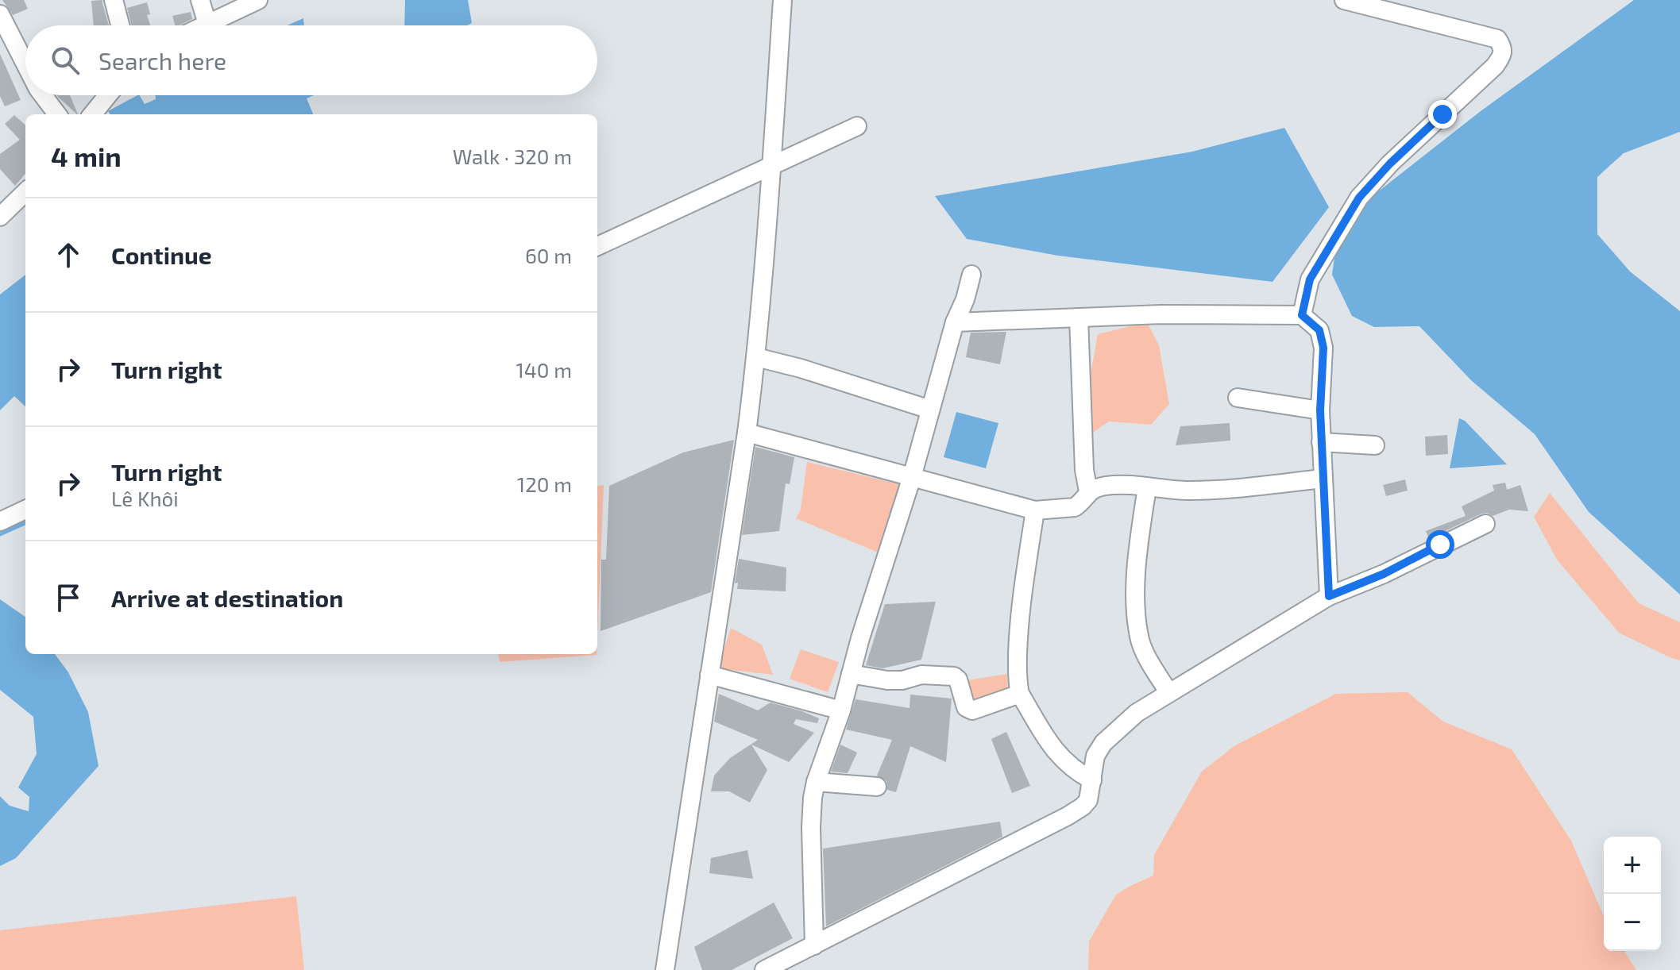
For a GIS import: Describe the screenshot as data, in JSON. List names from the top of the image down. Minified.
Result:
{"page":{"search":"Search here","heading":["4 min","Walk · 320 m"],"list":[["Continue","60 m"],["Turn right","140 m"],["Turn right","Lê Khôi","120 m"],"Arrive at destination"],"map_buttons":["+","−"]}}
